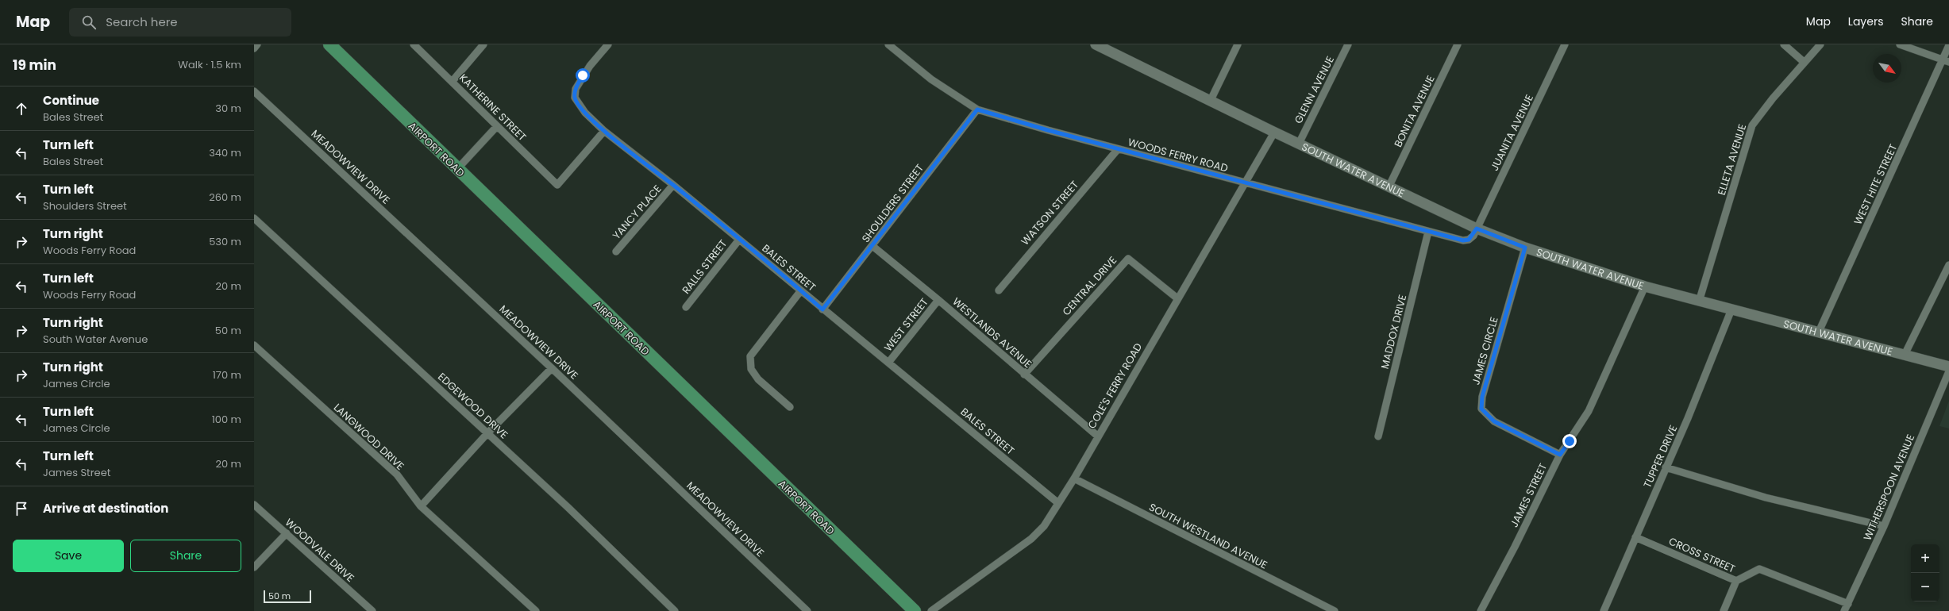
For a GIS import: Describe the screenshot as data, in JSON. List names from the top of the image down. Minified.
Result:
{"streets":{"highway":["AIRPORT ROAD"],"main road":["SOUTH WATER AVENUE"],"street":["GLENN AVENUE","KATHERINE STREET","BONITA AVENUE","JUANITA AVENUE","WOODS FERRY ROAD","ELLETA AVENUE","MEADOWVIEW DRIVE","WEST HITE STREET","SHOULDERS STREET","YANCY PLACE","WATSON STREET","RALLS STREET","BALES STREET","CENTRAL DRIVE","WEST STREET","MADDOX DRIVE","WESTLANDS AVENUE","JAMES CIRCLE","COLE'S FERRY ROAD","EDGEWOOD DRIVE","LANGWOOD DRIVE","TUPPER DRIVE","WITHERSPOON AVENUE","JAMES STREET","SOUTH WESTLAND AVENUE","WOODVALE DRIVE","CROSS STREET"]},"crossings":[["GLENN AVENUE","SOUTH WATER AVENUE"],["KATHERINE STREET","BALES STREET"],["BONITA AVENUE","SOUTH WATER AVENUE"],["JUANITA AVENUE","WOODS FERRY ROAD"],["JUANITA AVENUE","SOUTH WATER AVENUE"],["WOODS FERRY ROAD","SOUTH WATER AVENUE"],["WOODS FERRY ROAD","SHOULDERS STREET"],["WOODS FERRY ROAD","WATSON STREET"],["WOODS FERRY ROAD","MADDOX DRIVE"],["WOODS FERRY ROAD","COLE'S FERRY ROAD"],["ELLETA AVENUE","SOUTH WATER AVENUE"],["SOUTH WATER AVENUE","WEST HITE STREET"],["SOUTH WATER AVENUE","JAMES CIRCLE"],["SOUTH WATER AVENUE","COLE'S FERRY ROAD"],["SOUTH WATER AVENUE","TUPPER DRIVE"],["SOUTH WATER AVENUE","JAMES STREET"],["SHOULDERS STREET","BALES STREET"],["SHOULDERS STREET","WESTLANDS AVENUE"],["YANCY PLACE","BALES STREET"],["RALLS STREET","BALES STREET"],["BALES STREET","WEST STREET"],["BALES STREET","COLE'S FERRY ROAD"],["CENTRAL DRIVE","WESTLANDS AVENUE"],["CENTRAL DRIVE","COLE'S FERRY ROAD"],["WEST STREET","WESTLANDS AVENUE"],["WESTLANDS AVENUE","COLE'S FERRY ROAD"],["JAMES CIRCLE","JAMES STREET"],["COLE'S FERRY ROAD","SOUTH WESTLAND AVENUE"],["TUPPER DRIVE","CROSS STREET"],["WITHERSPOON AVENUE","CROSS STREET"]],"scale_bar":"50 m","north":"bottom right","page":{"header":"Map","search":"Search here","nav":["Map","Layers","Share"],"heading":["19 min","Walk · 1.5 km"],"list":[["Continue","Bales Street","30 m"],["Turn left","Bales Street","340 m"],["Turn left","Shoulders Street","260 m"],["Turn right","Woods Ferry Road","530 m"],["Turn left","Woods Ferry Road","20 m"],["Turn right","South Water Avenue","50 m"],["Turn right","James Circle","170 m"],["Turn left","James Circle","100 m"],["Turn left","James Street","20 m"],"Arrive at destination"],"buttons":["Save","Share"],"map_buttons":["+","−"],"scale":"50 m"}}
